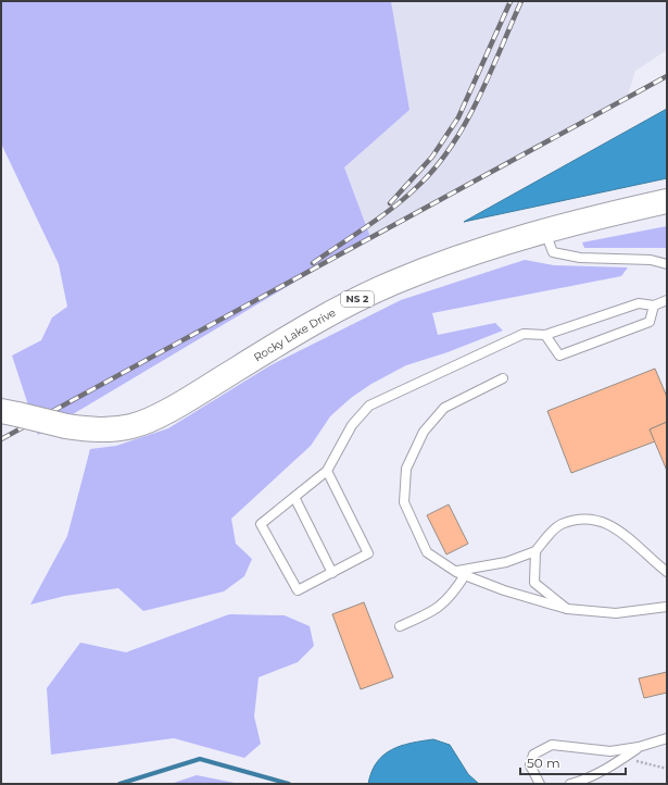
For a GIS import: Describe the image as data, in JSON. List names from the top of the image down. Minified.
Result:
{"streets":{"main road":["NS 2","Rocky Lake Drive"]},"scale_bar":"50 m"}
